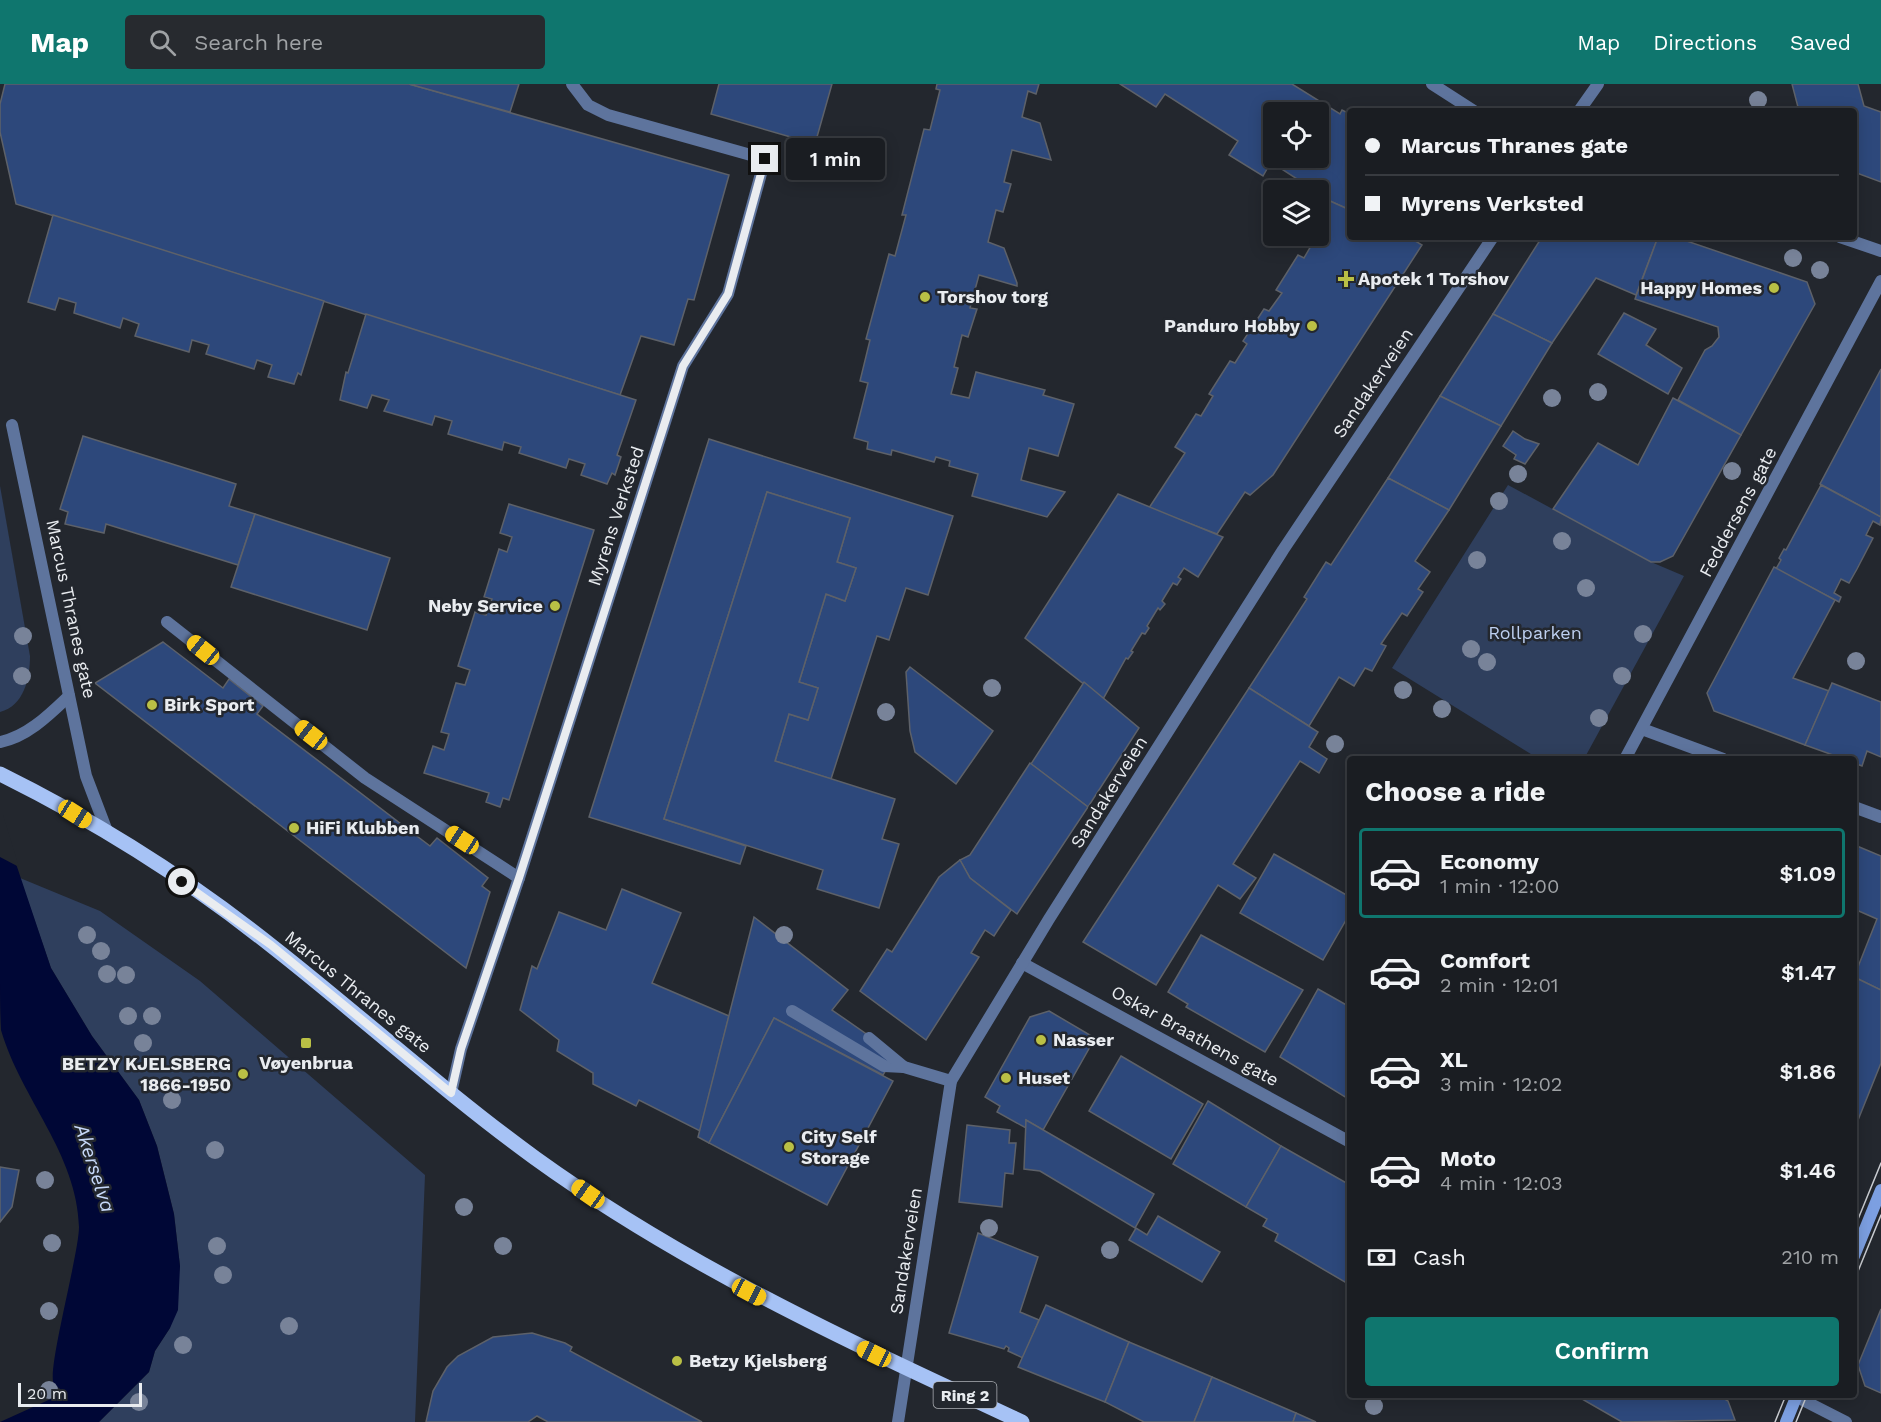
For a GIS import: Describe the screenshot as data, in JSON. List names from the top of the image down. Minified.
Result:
{"streets":{"main road":["Marcus Thranes gate","Ring 2"],"street":["Sandakerveien","Feddersens gate","Myrens Verksted","Oskar Braathens gate"]},"crossings":[["Sandakerveien","Marcus Thranes gate"],["Sandakerveien","Oskar Braathens gate"],["Myrens Verksted","Marcus Thranes gate"]],"water":["Akerselva"],"parks":["Rollparken"],"places":{"health":["Apotek 1 Torshov"],"other":["Happy Homes","Torshov torg","Panduro Hobby","Neby Service","Birk Sport","HiFi Klubben","Nasser","BETZY KJELSBERG 1866-1950","Huset","City Self Storage","Betzy Kjelsberg"],"transit":["Vøyenbrua"]},"scale_bar":"20 m","page":{"header":"Map","search":"Search here","nav":["Map","Directions","Saved"],"banner":["Marcus Thranes gate","Myrens Verksted"],"bubble":"1 min","heading":"Choose a ride","list":[{"name":"Economy","note":"1 min · 12:00","value":"$1.09"},{"name":"Comfort","note":"2 min · 12:01","value":"$1.47"},{"name":"XL","note":"3 min · 12:02","value":"$1.86"},{"name":"Moto","note":"4 min · 12:03","value":"$1.46"}],"pay":["Cash","210 m"],"buttons":"Confirm","scale":"20 m"}}
